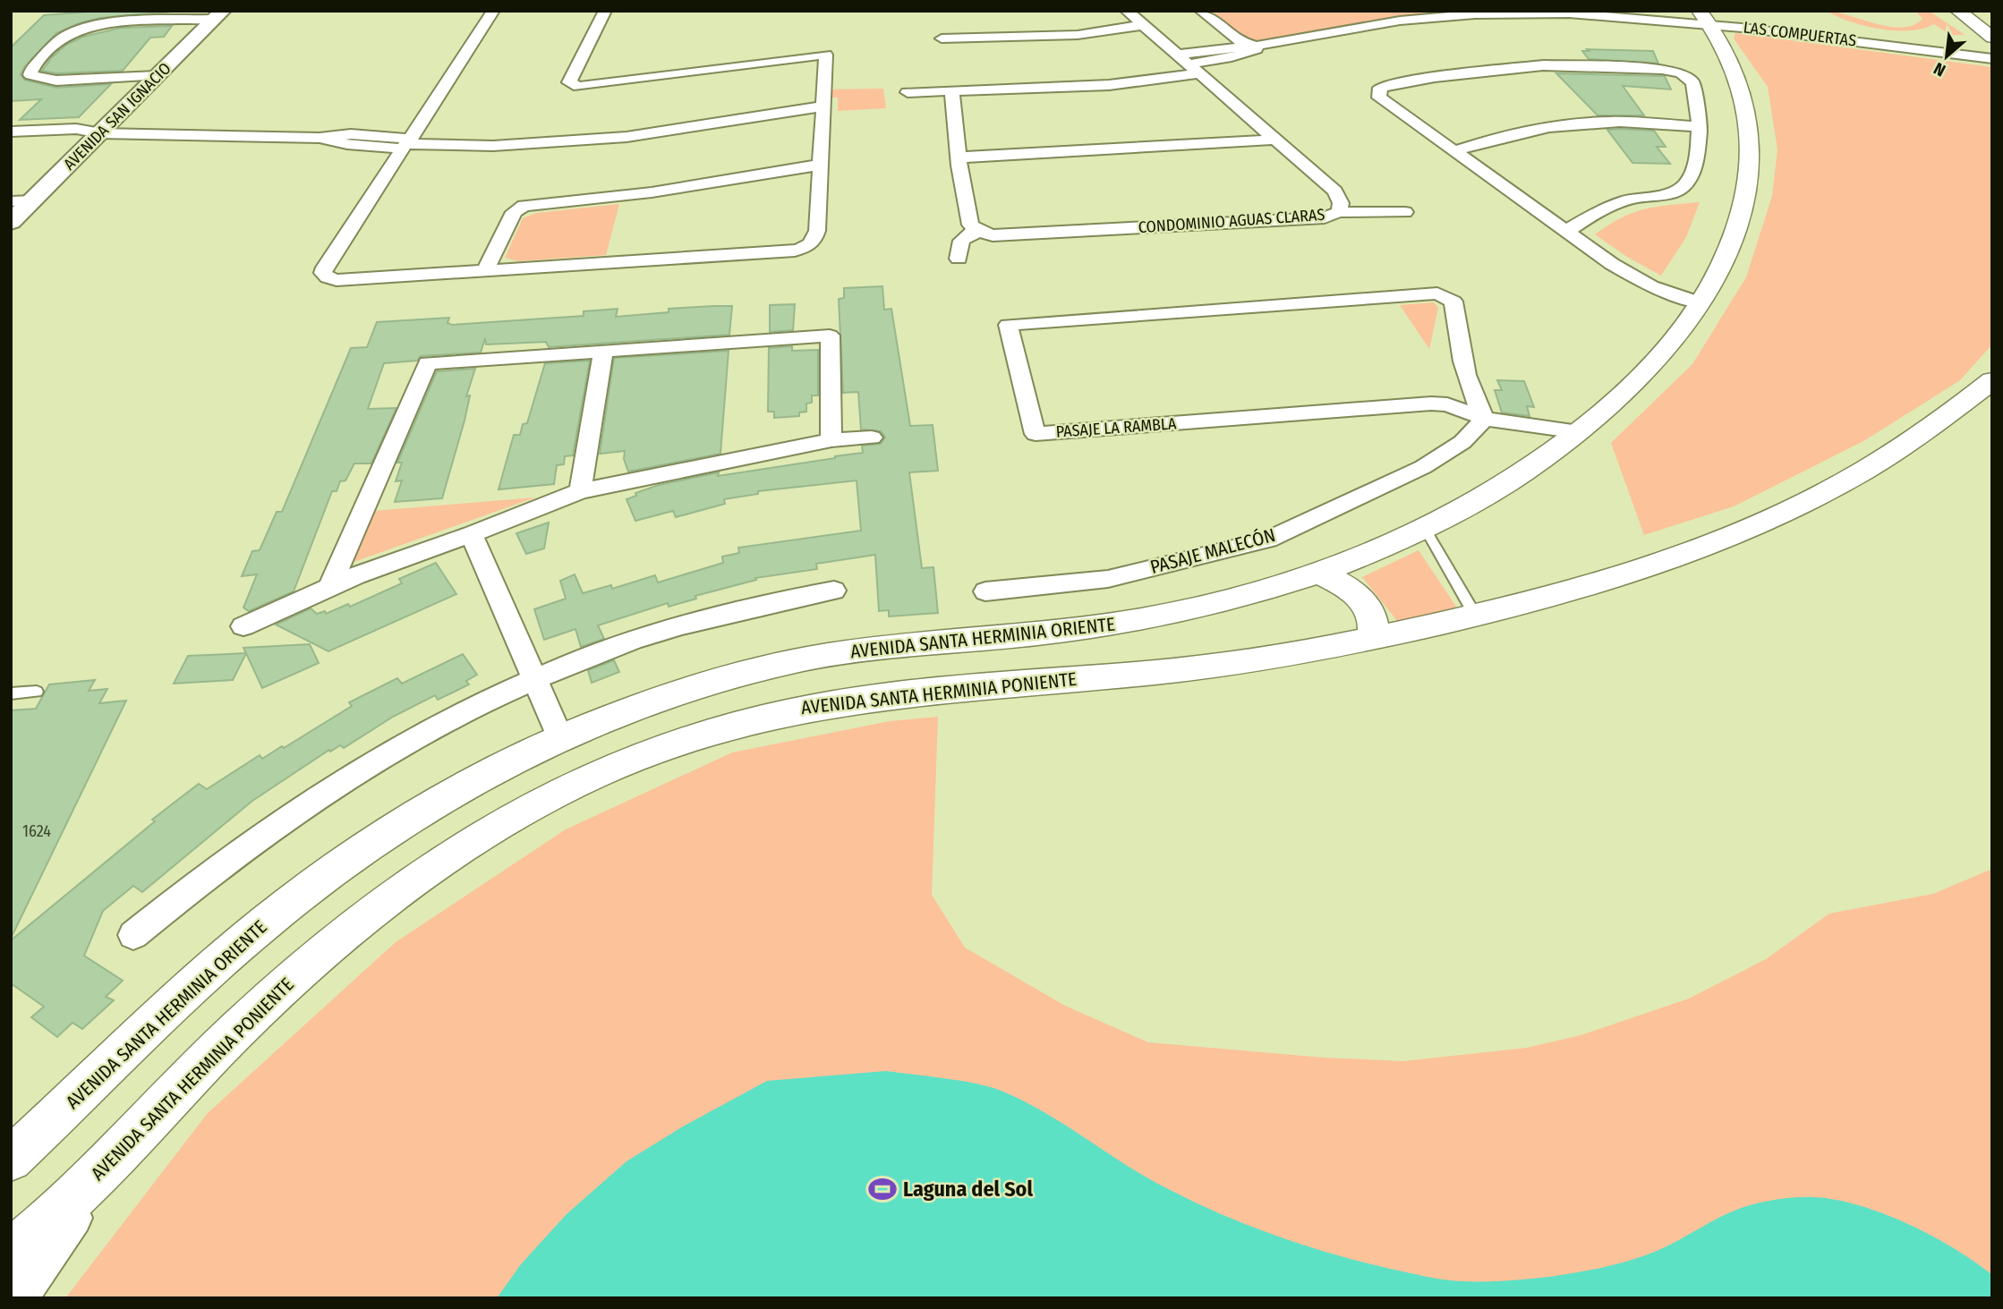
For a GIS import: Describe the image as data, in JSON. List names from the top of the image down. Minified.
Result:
{"streets":{"main road":["AVENIDA SAN IGNACIO"],"street":["LAS COMPUERTAS","CONDOMINIO AGUAS CLARAS","PASAJE LA RAMBLA","PASAJE MALECÓN","AVENIDA SANTA HERMINIA ORIENTE","AVENIDA SANTA HERMINIA PONIENTE"]},"crossings":[["LAS COMPUERTAS","AVENIDA SANTA HERMINIA ORIENTE"],["PASAJE LA RAMBLA","PASAJE MALECÓN"]],"places":{"sports":["Laguna del Sol"]},"house_numbers":["1624"],"north":"bottom left"}
